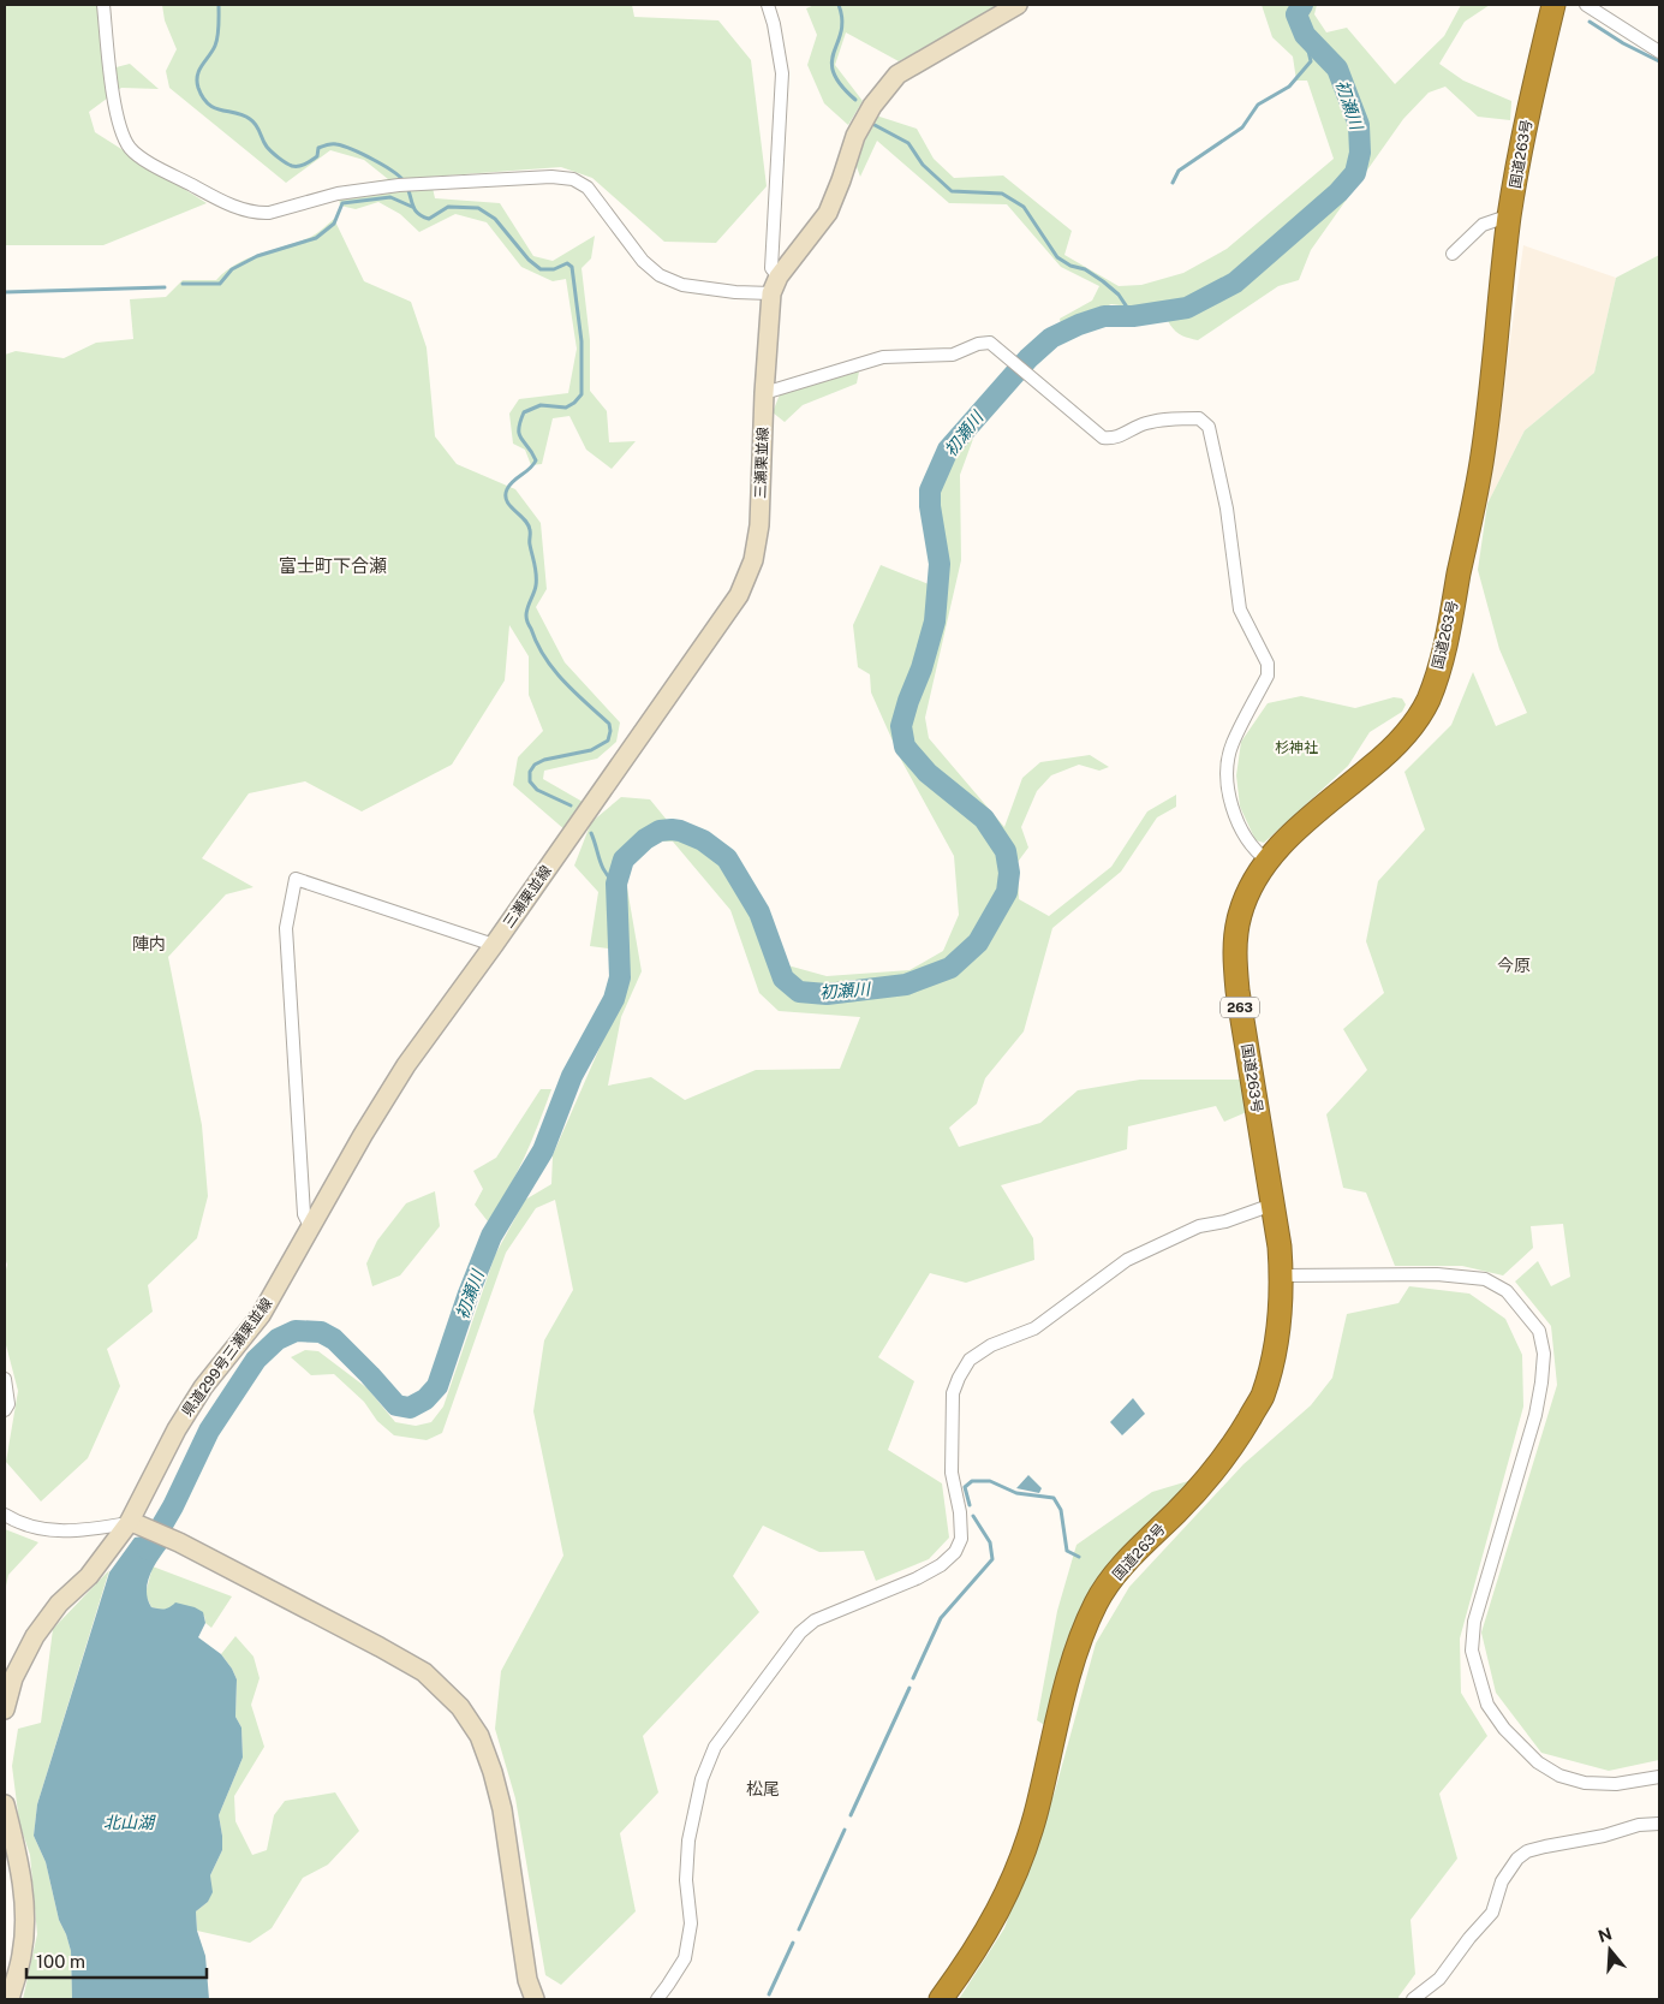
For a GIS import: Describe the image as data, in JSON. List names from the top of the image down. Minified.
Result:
{"streets":{"highway":["国道263号","263"],"main road":["三瀬栗並線","県道299号三瀬栗並線"]},"crossings":[["三瀬栗並線","県道299号三瀬栗並線"]],"districts":["富士町下合瀬","陣内","今原","松尾"],"water":["初瀬川","北山湖"],"parks":["杉神社"],"scale_bar":"100 m","north":"top"}
